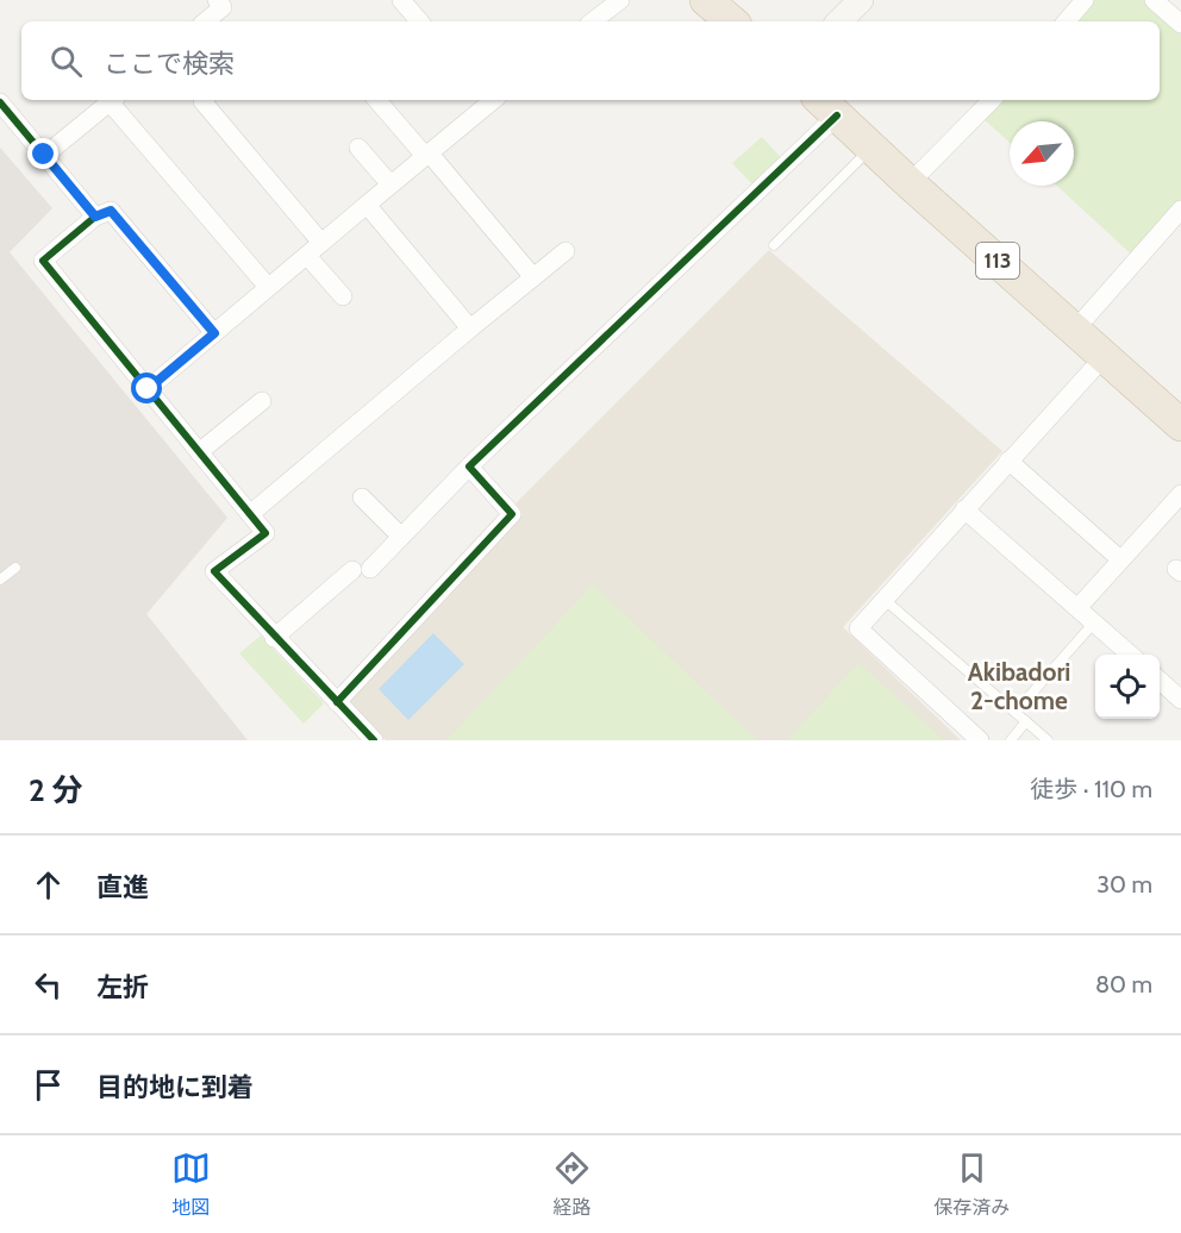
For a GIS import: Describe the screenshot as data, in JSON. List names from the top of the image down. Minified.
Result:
{"streets":{"highway":["113"]},"districts":["Akibadori 2-chome"],"north":"bottom left","page":{"search":"ここで検索","heading":["2 分","徒歩 · 110 m"],"list":[["直進","30 m"],["左折","80 m"],"目的地に到着"],"nav":["地図","経路","保存済み"]}}
